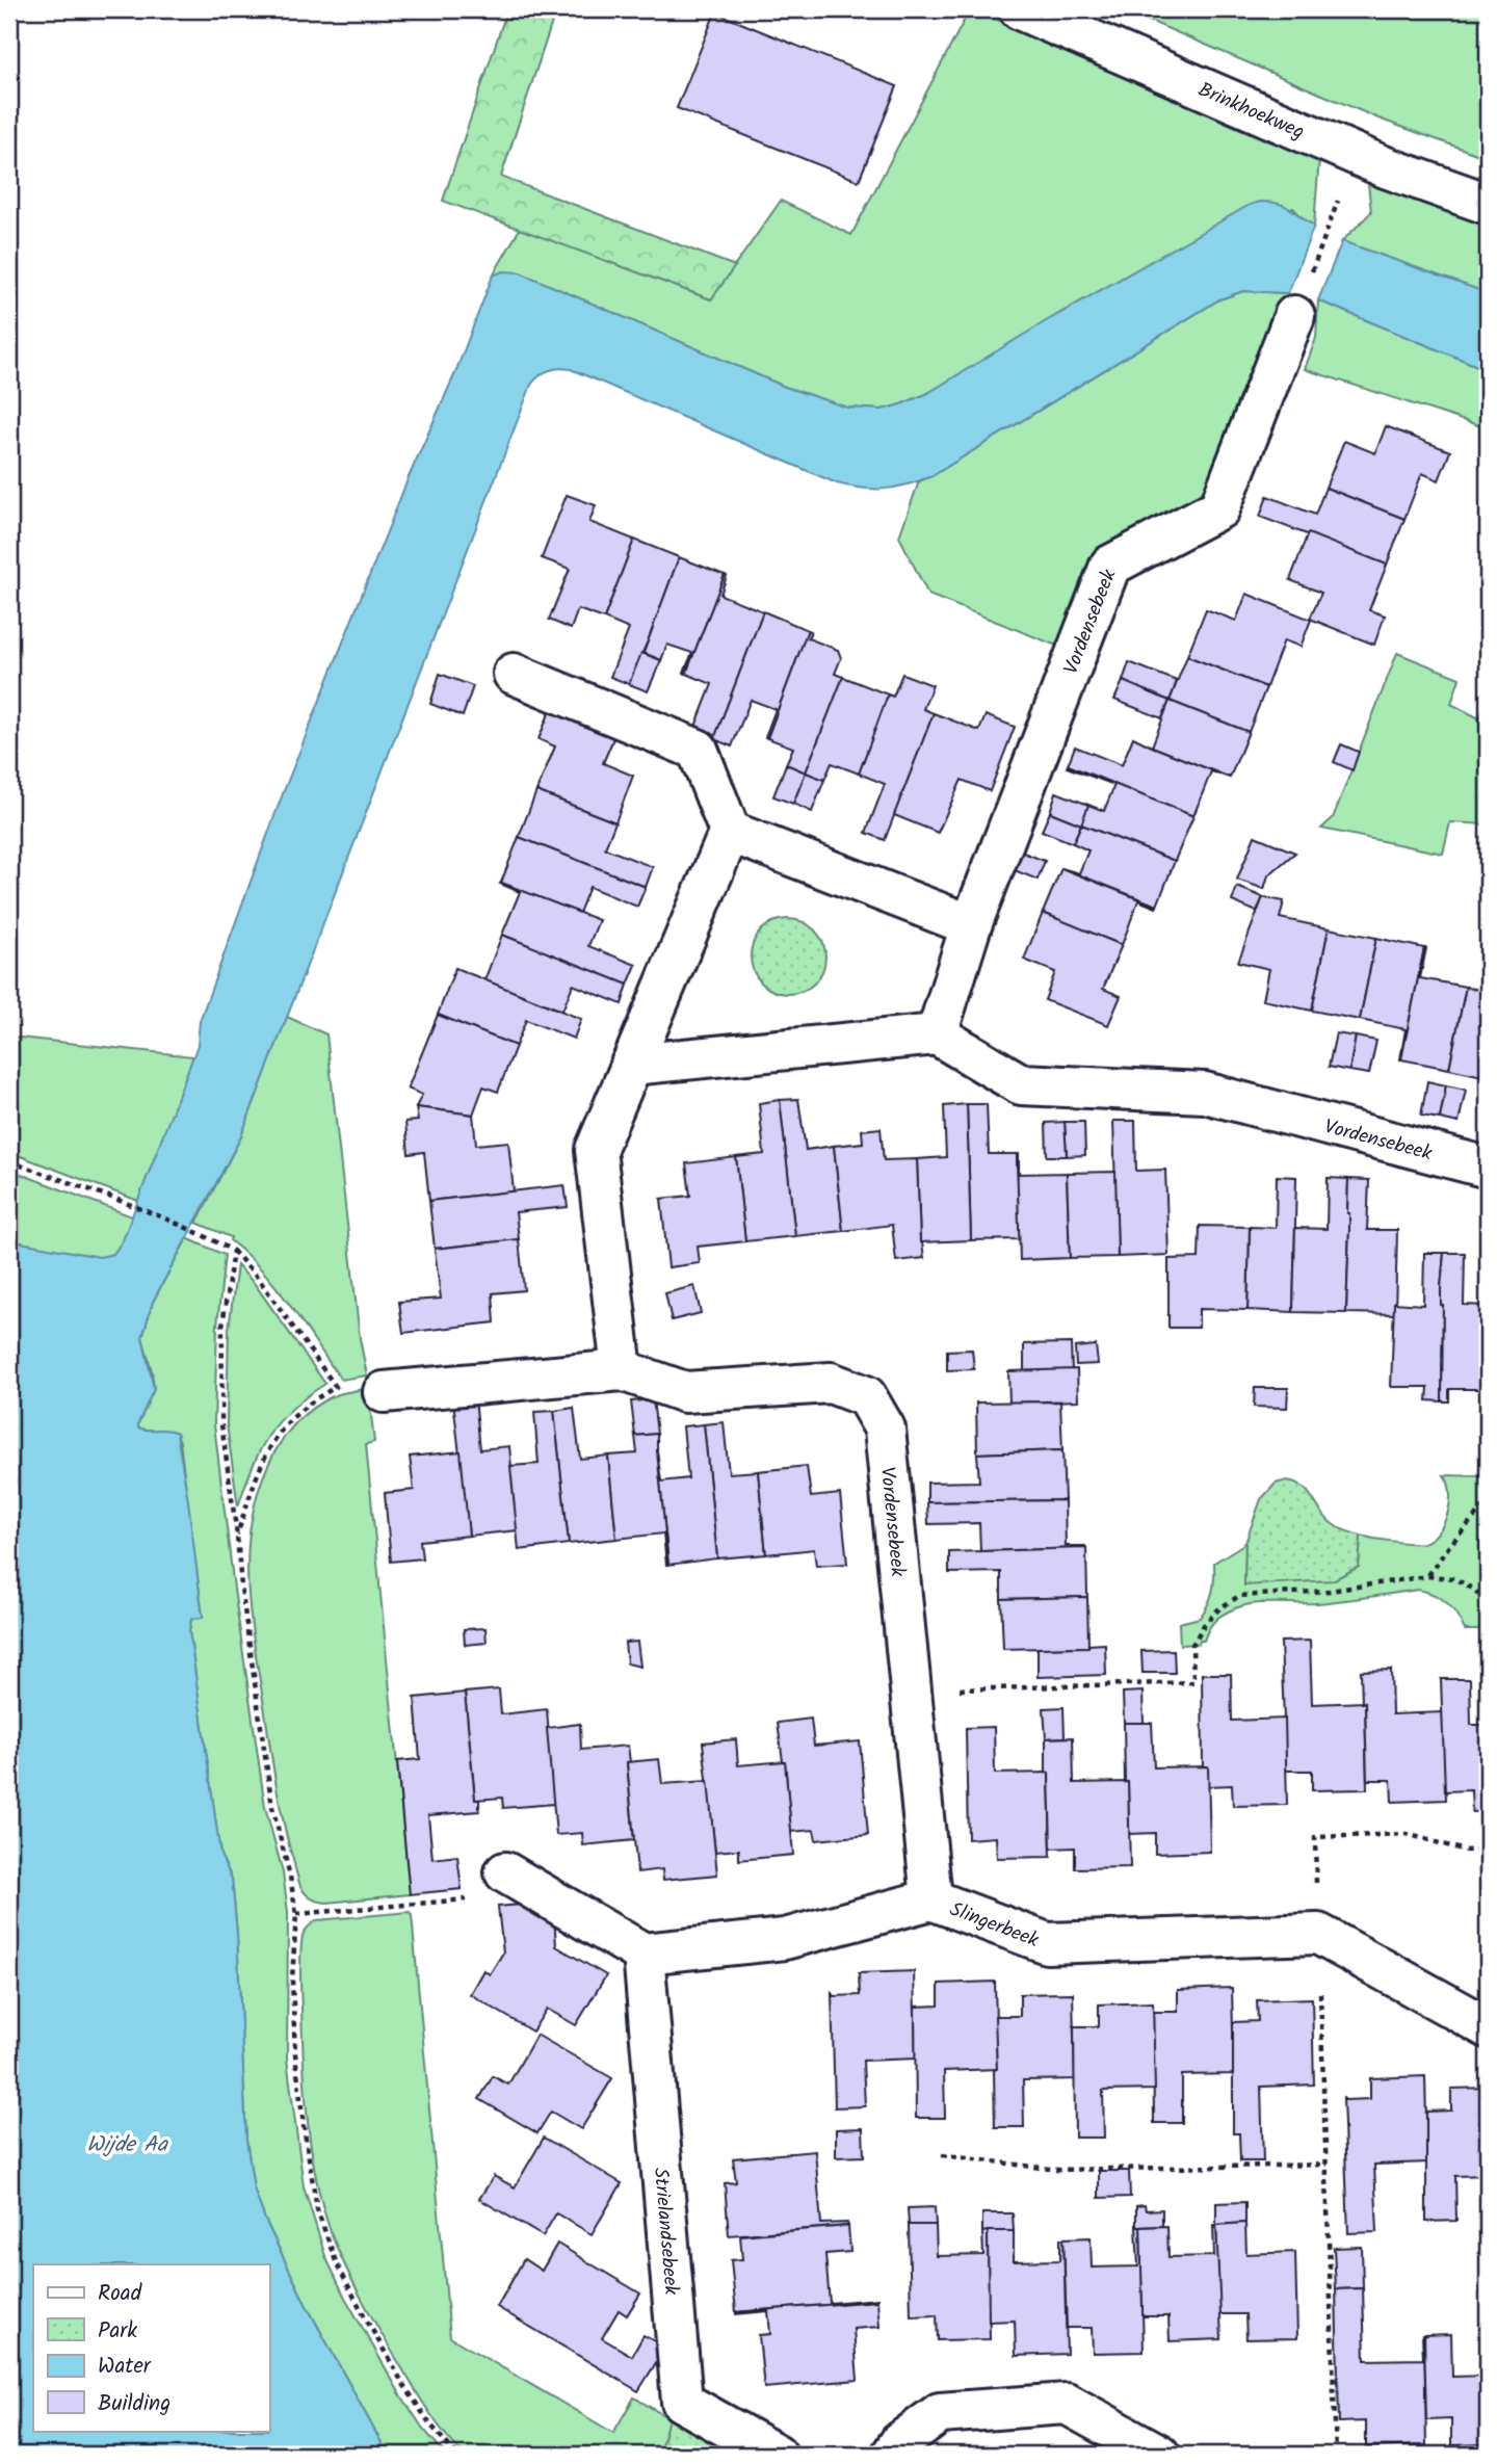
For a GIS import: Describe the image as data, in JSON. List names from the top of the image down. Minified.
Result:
{"streets":{"street":["Brinkhoekweg","Vordensebeek","Slingerbeek","Strielandsebeek"]},"crossings":[["Vordensebeek","Slingerbeek"],["Slingerbeek","Strielandsebeek"]],"water":["Wijde Aa"],"legend":["Road","Park","Water","Building"]}
